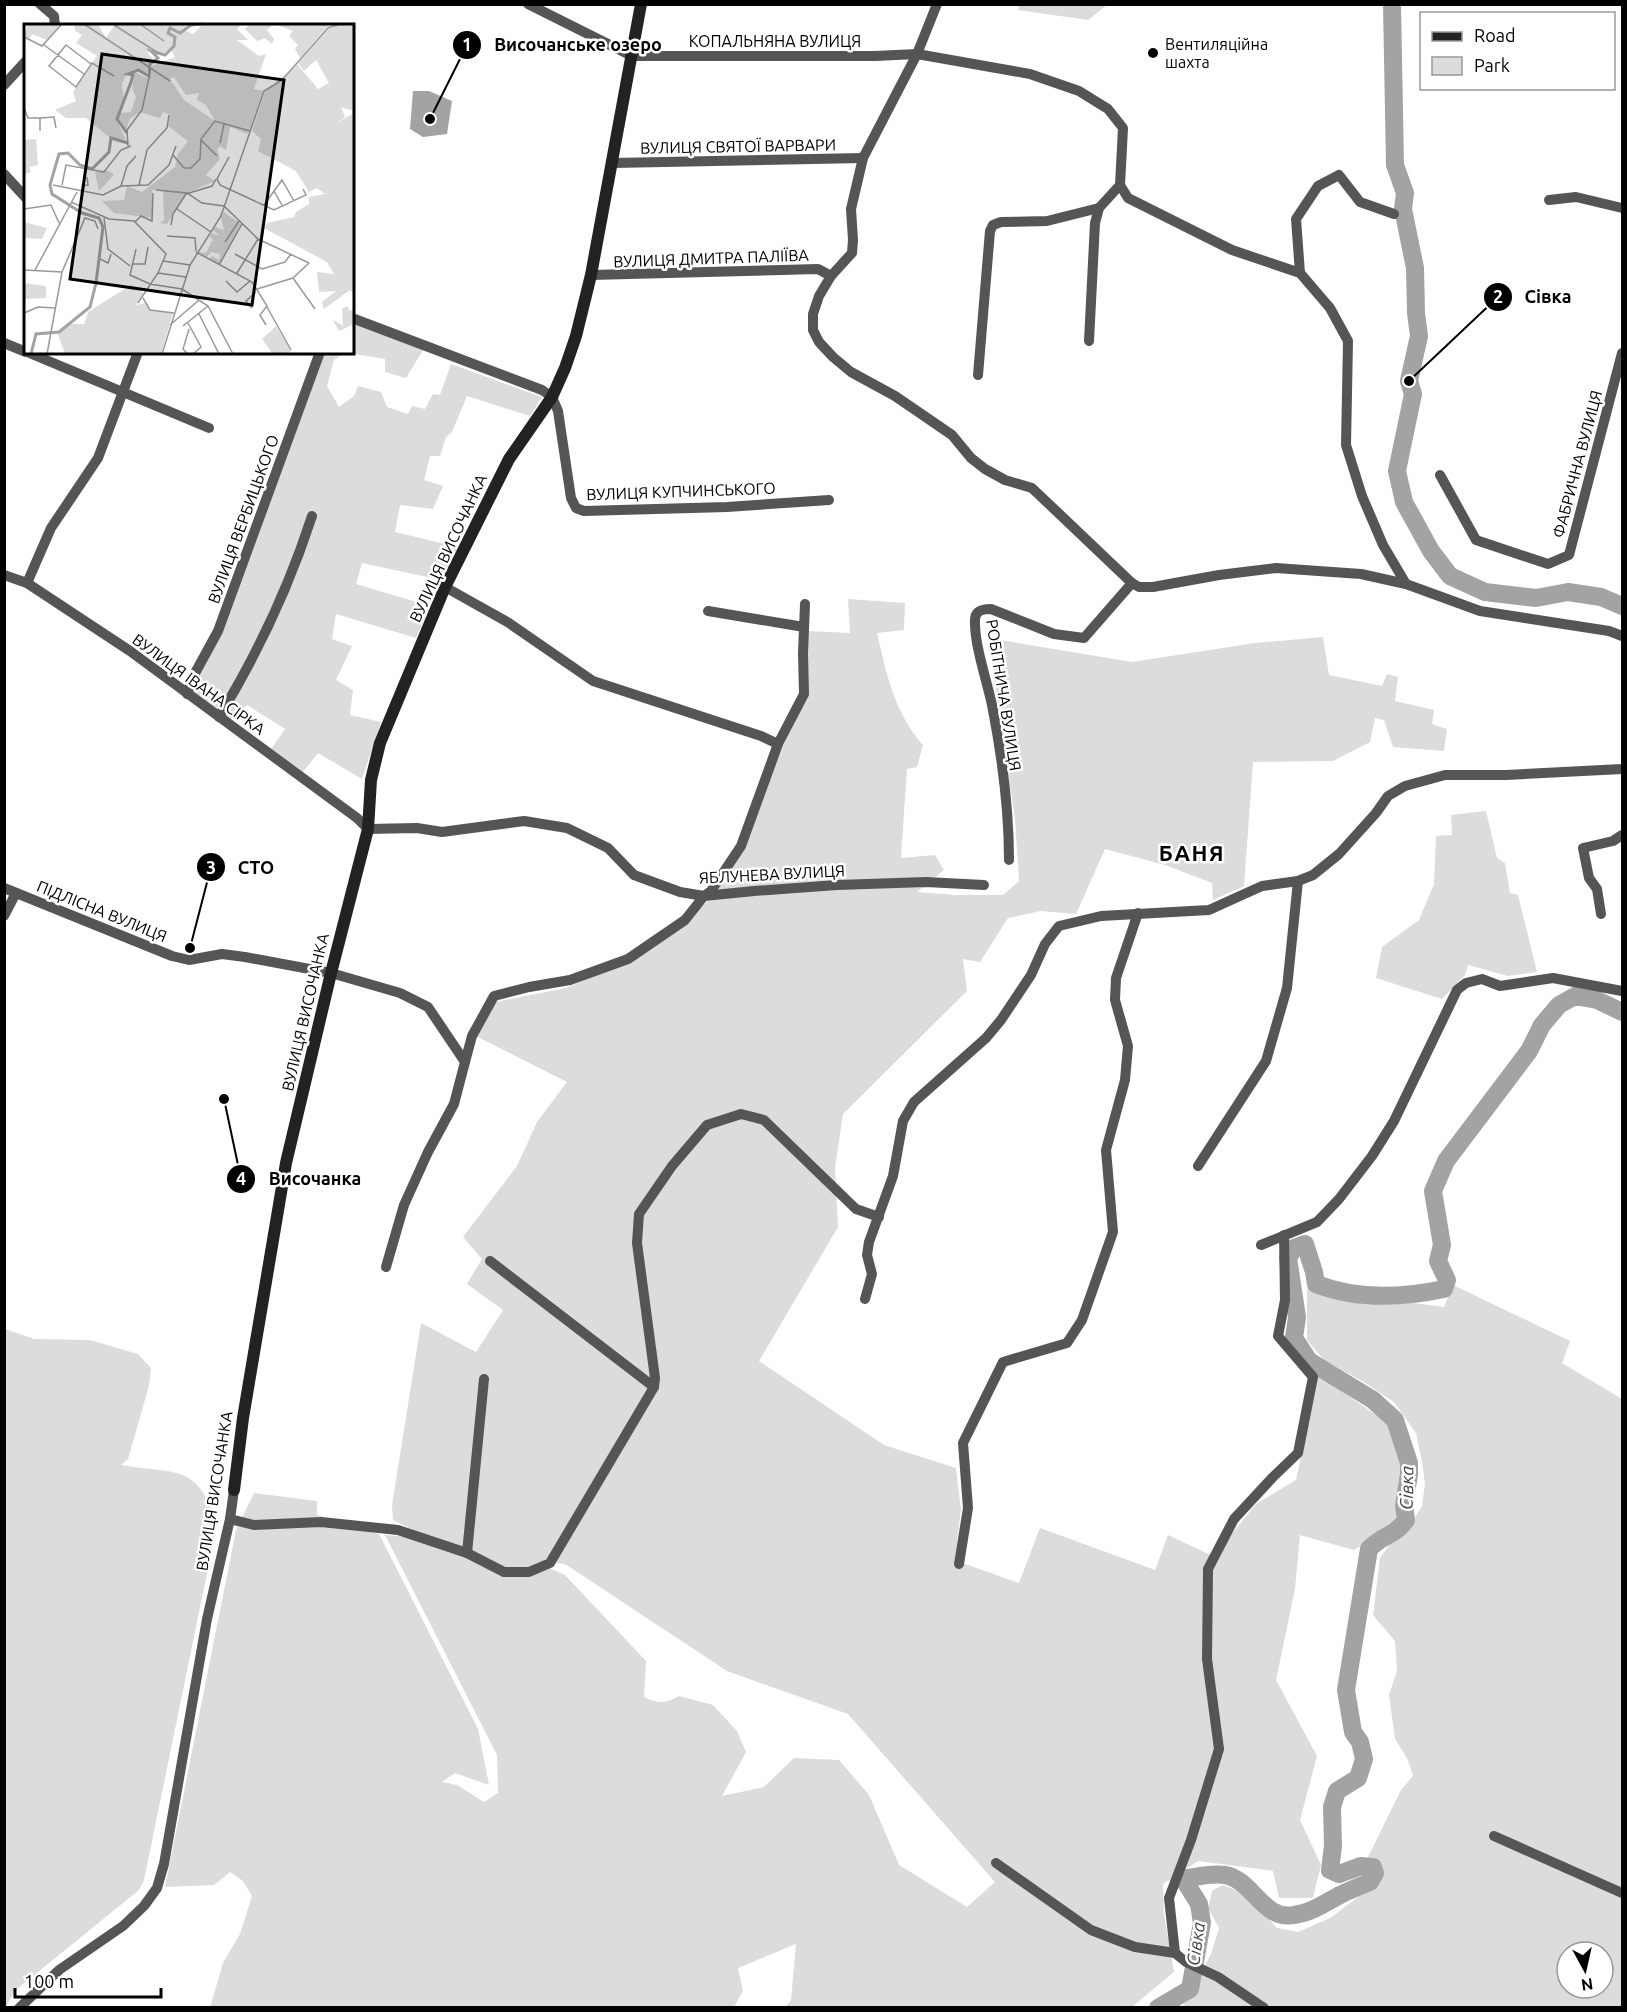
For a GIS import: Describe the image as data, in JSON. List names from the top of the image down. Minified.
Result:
{"streets":{"street":["КОПАЛЬНЯНА ВУЛИЦЯ","ВУЛИЦЯ СВЯТОЇ ВАРВАРИ","ВУЛИЦЯ ДМИТРА ПАЛІЇВА","ФАБРИЧНА ВУЛИЦЯ","ВУЛИЦЯ КУПЧИНСЬКОГО","ВУЛИЦЯ ВЕРБИЦЬКОГО","ВУЛИЦЯ ВИСОЧАНКА","ВУЛИЦЯ ІВАНА СІРКА","РОБІТНИЧА ВУЛИЦЯ","ЯБЛУНЕВА ВУЛИЦЯ","ПІДЛІСНА ВУЛИЦЯ"]},"crossings":[["КОПАЛЬНЯНА ВУЛИЦЯ","ВУЛИЦЯ ВИСОЧАНКА"],["ВУЛИЦЯ СВЯТОЇ ВАРВАРИ","ВУЛИЦЯ ВИСОЧАНКА"],["ВУЛИЦЯ ДМИТРА ПАЛІЇВА","ВУЛИЦЯ ВИСОЧАНКА"],["ВУЛИЦЯ КУПЧИНСЬКОГО","ВУЛИЦЯ ВИСОЧАНКА"],["ВУЛИЦЯ ВЕРБИЦЬКОГО","ВУЛИЦЯ ІВАНА СІРКА"],["ВУЛИЦЯ ВИСОЧАНКА","ВУЛИЦЯ ІВАНА СІРКА"],["ВУЛИЦЯ ВИСОЧАНКА","ЯБЛУНЕВА ВУЛИЦЯ"],["ВУЛИЦЯ ВИСОЧАНКА","ПІДЛІСНА ВУЛИЦЯ"],["ВУЛИЦЯ ІВАНА СІРКА","ЯБЛУНЕВА ВУЛИЦЯ"]],"districts":["БАНЯ"],"water":["Сівка"],"places":["Вентиляційна шахта","Височанське озеро","Сівка","СТО","Височанка"],"legend":["Road","Park"],"scale_bar":"100 m","north":"bottom"}
